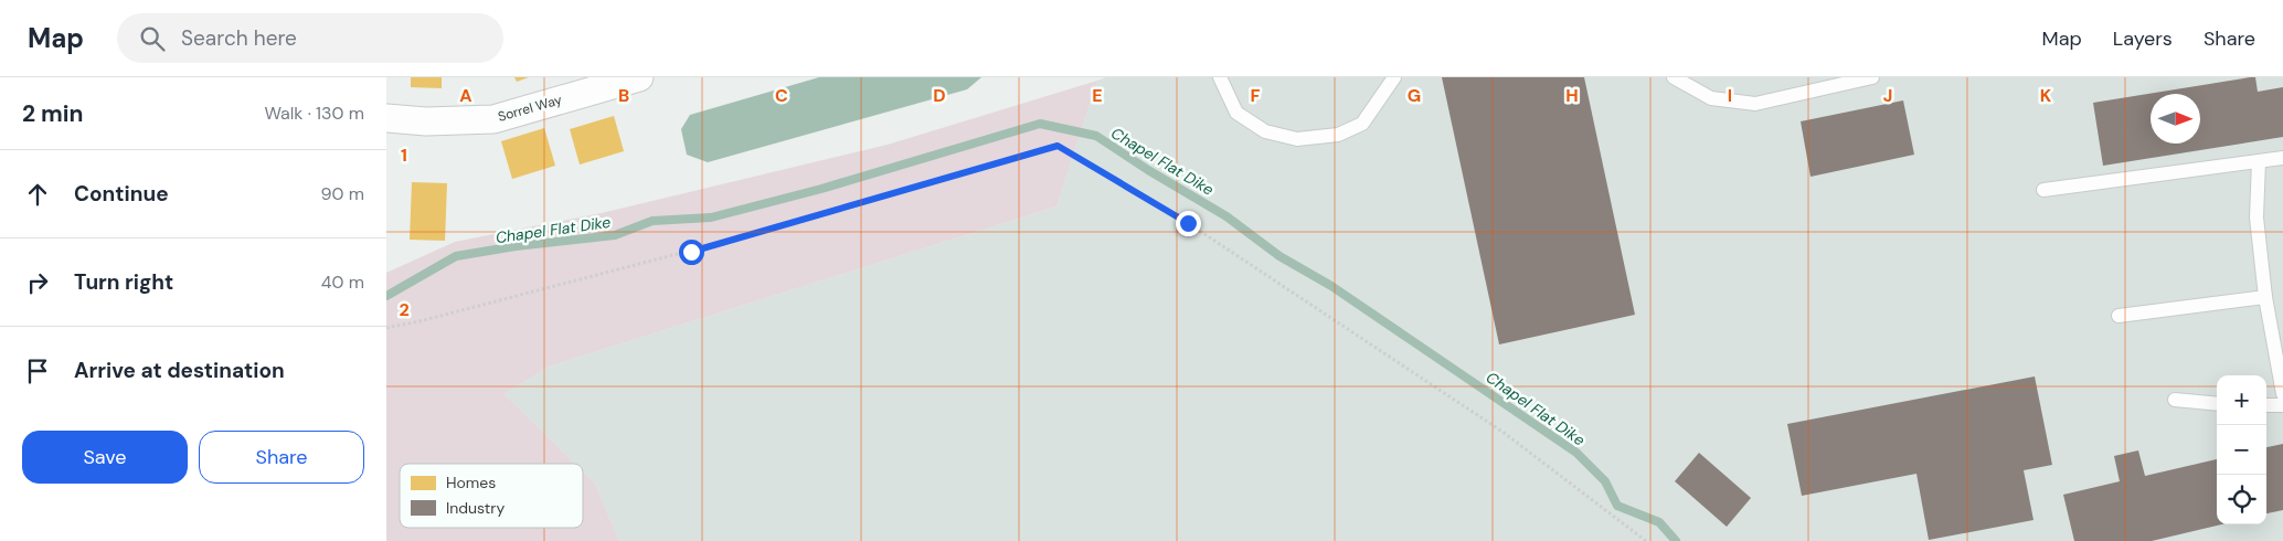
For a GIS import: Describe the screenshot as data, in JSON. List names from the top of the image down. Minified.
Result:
{"streets":{"street":["Sorrel Way"]},"water":["Chapel Flat Dike"],"legend":["Homes","Industry"],"north":"right","page":{"header":"Map","search":"Search here","nav":["Map","Layers","Share"],"heading":["2 min","Walk · 130 m"],"list":[["Continue","90 m"],["Turn right","40 m"],"Arrive at destination"],"map_buttons":["+","−"],"buttons":["Save","Share"]},"grid":{"columns":["A","B","C","D","E","F","G","H","I","J","K"],"rows":["1","2"]}}
